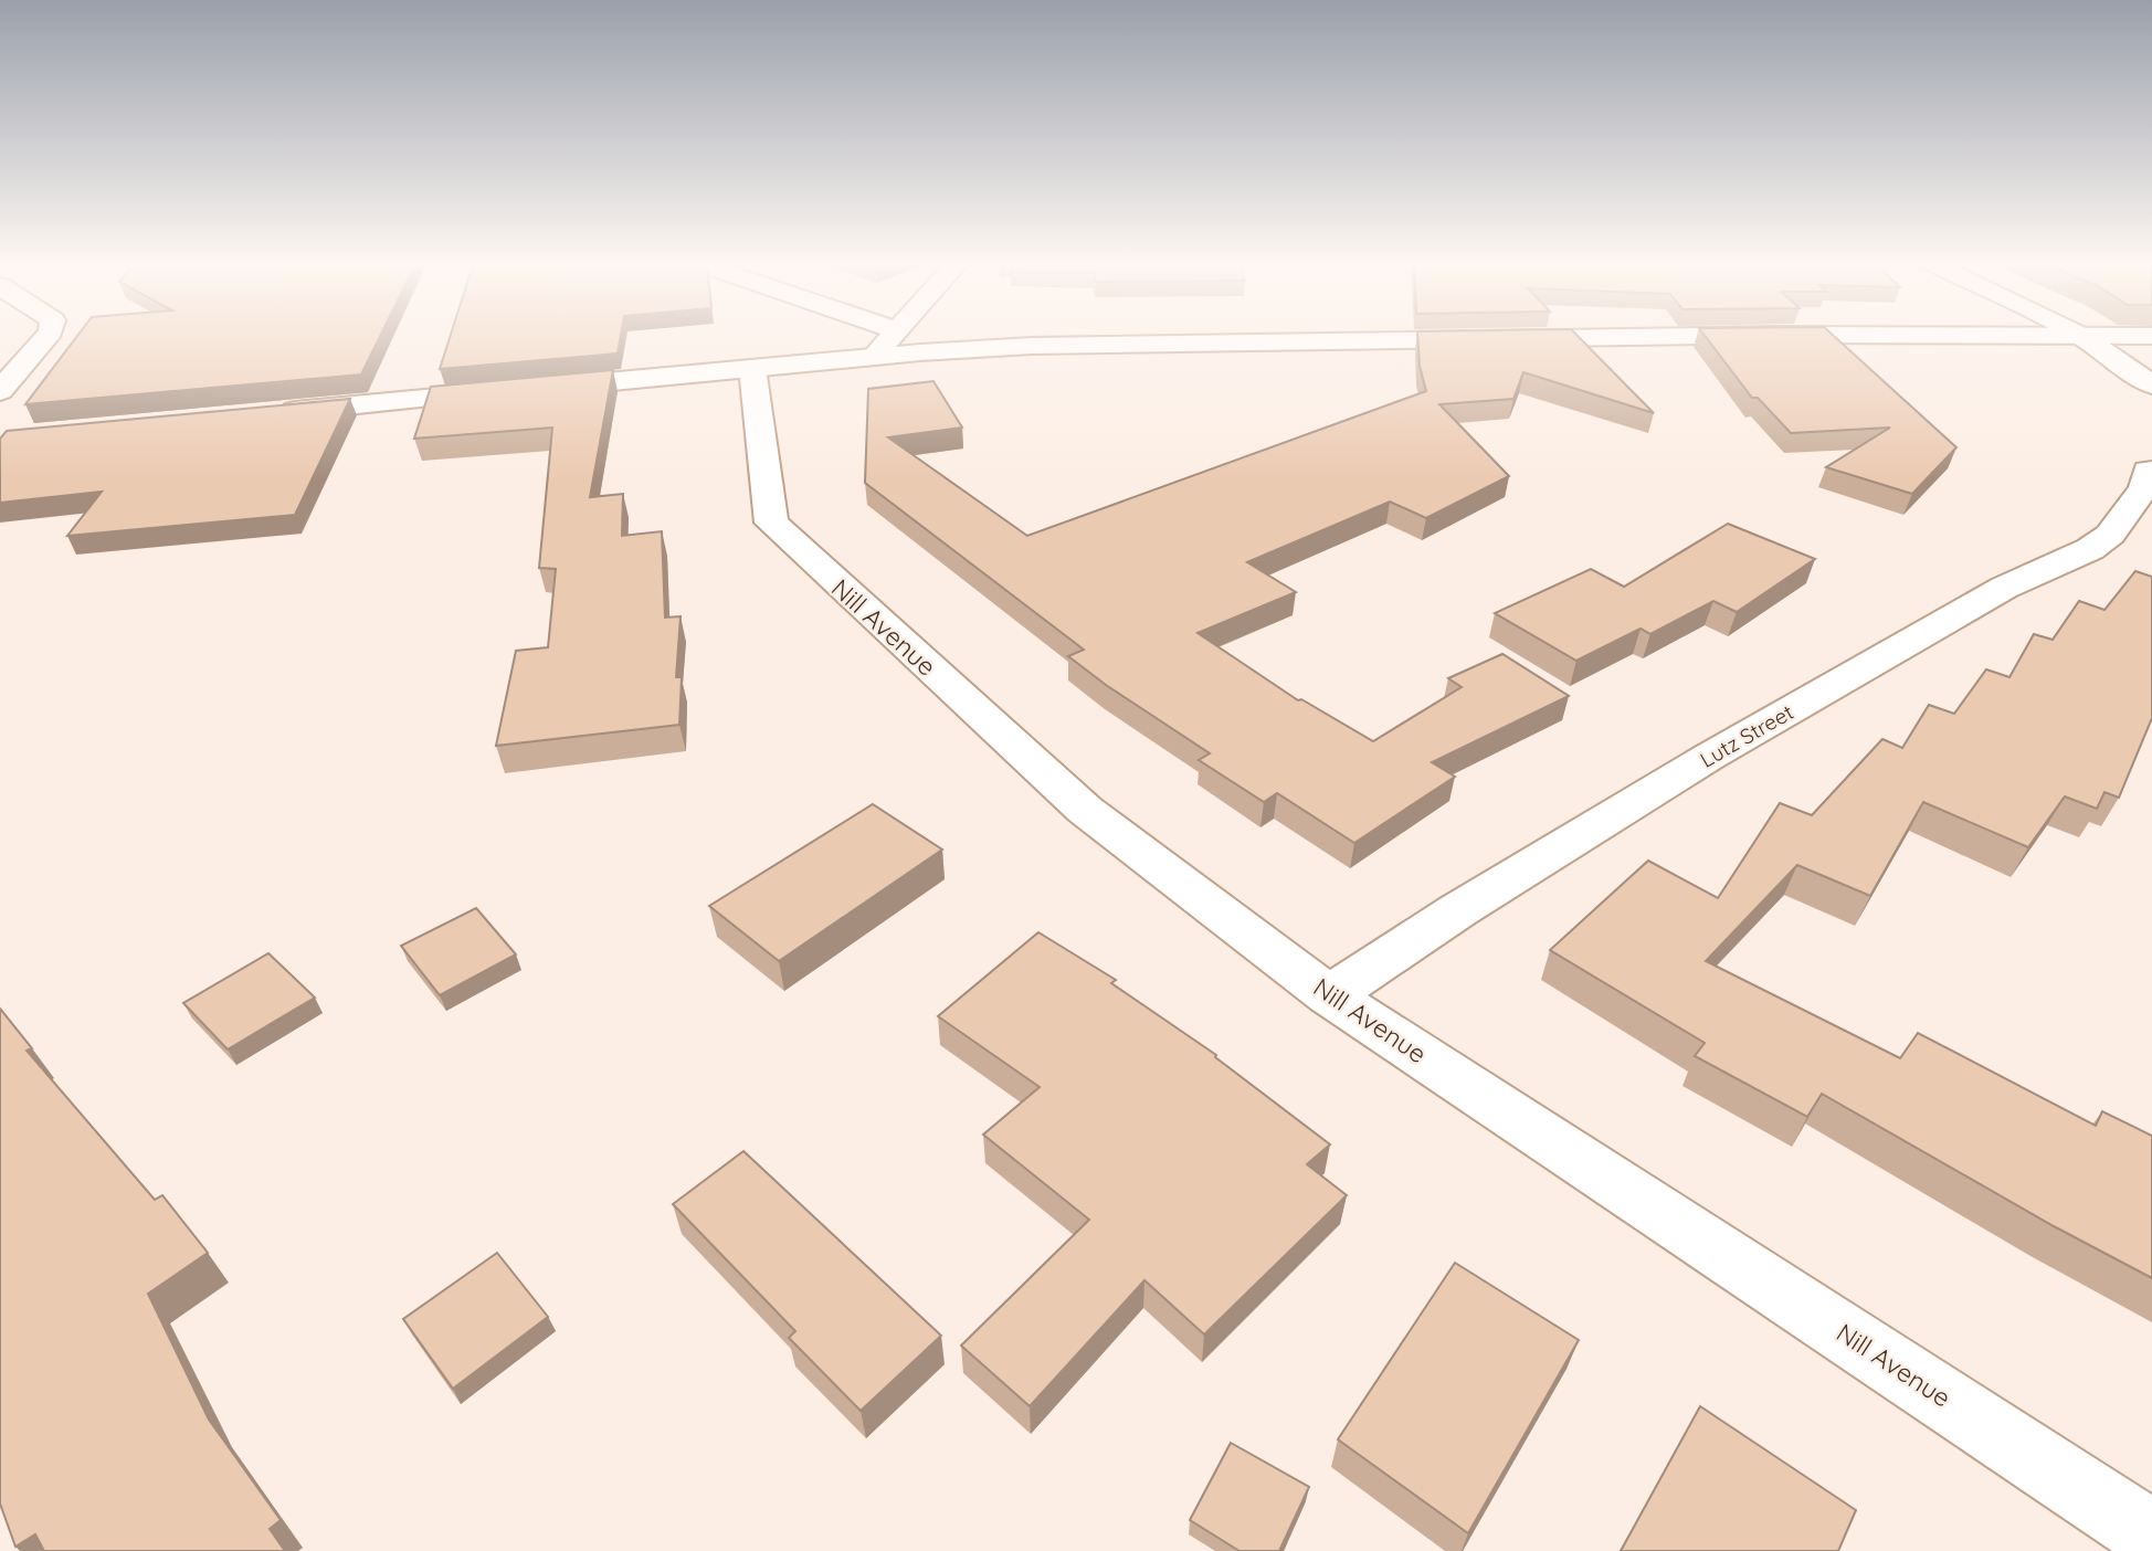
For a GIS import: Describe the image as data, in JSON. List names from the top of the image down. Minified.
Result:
{"streets":{"street":["Nill Avenue","Lutz Street"]},"crossings":[["Nill Avenue","Lutz Street"]]}
